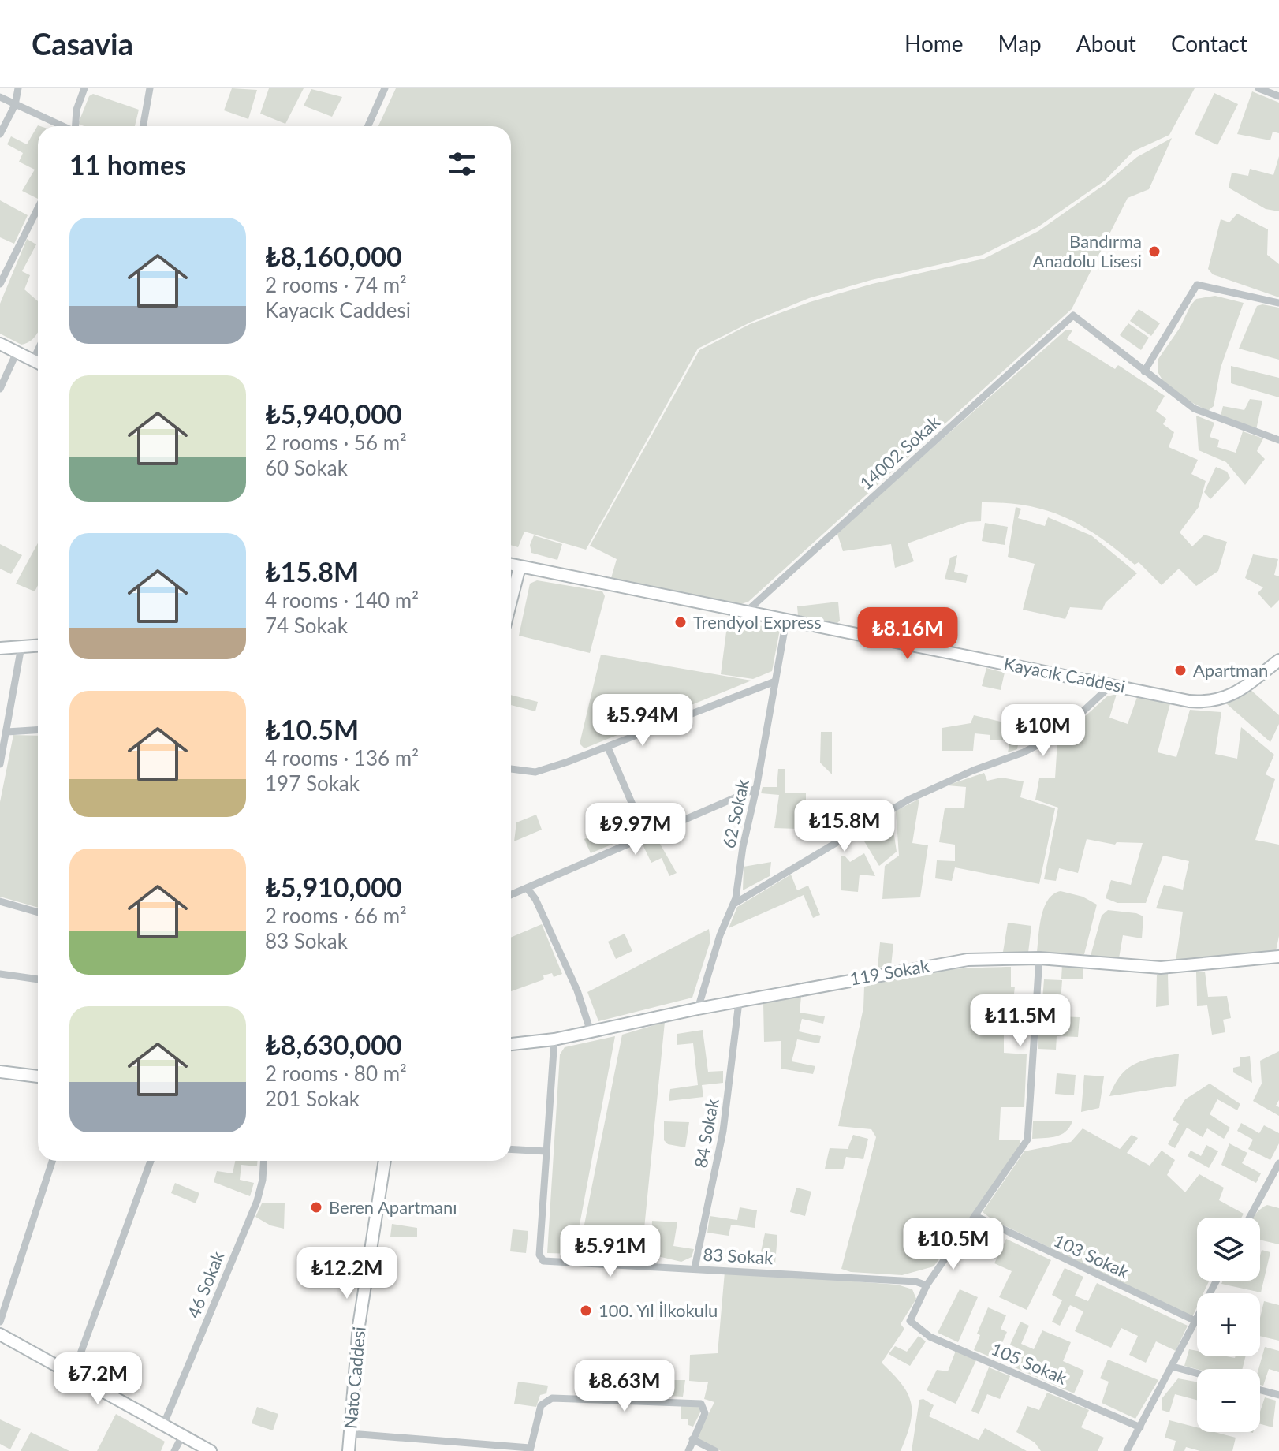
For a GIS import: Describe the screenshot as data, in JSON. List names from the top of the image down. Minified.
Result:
{"streets":{"main road":["Kayacık Caddesi","119 Sokak","Nato Caddesi"],"street":["14002 Sokak","62 Sokak","84 Sokak","83 Sokak","103 Sokak","46 Sokak","105 Sokak"]},"crossings":[["14002 Sokak","Kayacık Caddesi"],["Kayacık Caddesi","62 Sokak"],["62 Sokak","119 Sokak"],["119 Sokak","84 Sokak"],["119 Sokak","83 Sokak"],["84 Sokak","83 Sokak"],["83 Sokak","105 Sokak"]],"places":["Bandırma Anadolu Lisesi","Trendyol Express","Apartman","Beren Apartmanı","100. Yıl İlkokulu"],"page":{"header":"Casavia","nav":["Home","Map","About","Contact"],"heading":"11 homes","list":[{"name":"₺8,160,000","note":"2 rooms · 74 m² · Kayacık Caddesi"},{"name":"₺5,940,000","note":"2 rooms · 56 m² · 60 Sokak"},{"name":"₺15.8M","note":"4 rooms · 140 m² · 74 Sokak"},{"name":"₺10.5M","note":"4 rooms · 136 m² · 197 Sokak"},{"name":"₺5,910,000","note":"2 rooms · 66 m² · 83 Sokak"},{"name":"₺8,630,000","note":"2 rooms · 80 m² · 201 Sokak"}],"price":["₺8.16M","₺5.94M","₺10M","₺15.8M","₺9.97M","₺11.5M","₺10.5M","₺5.91M","₺12.2M","₺7.2M","₺8.63M"],"map_buttons":["+","−"]}}
